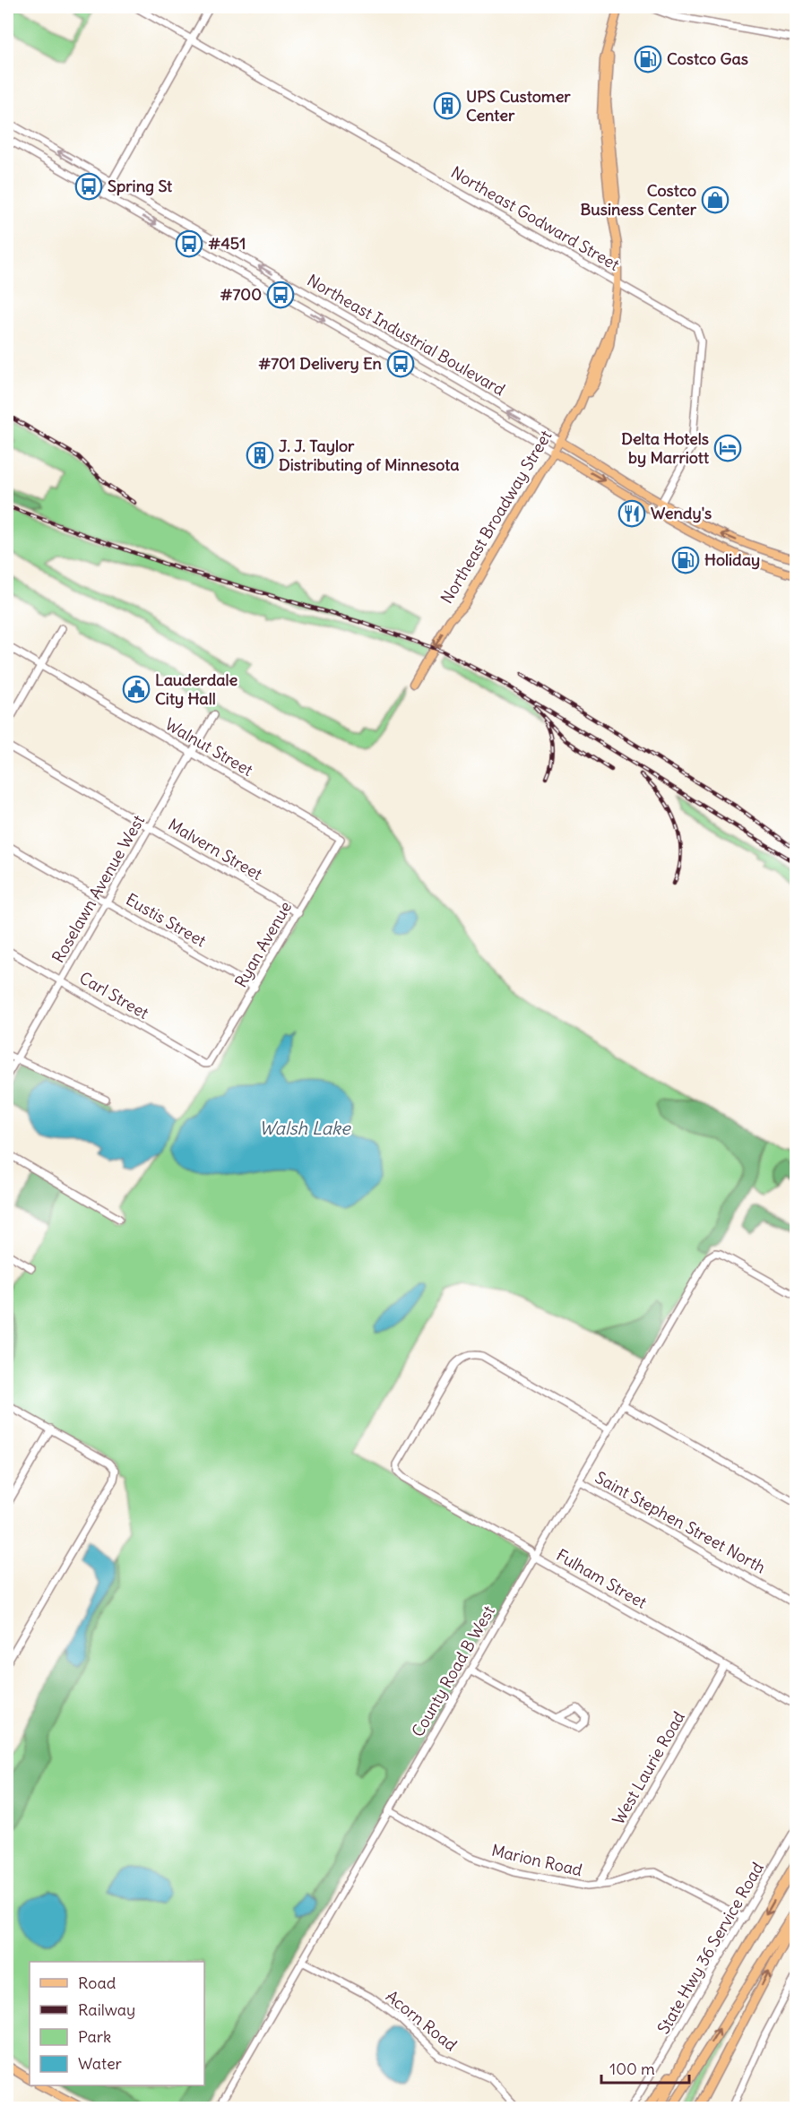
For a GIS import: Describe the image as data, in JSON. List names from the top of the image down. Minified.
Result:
{"streets":{"main road":["Northeast Industrial Boulevard","Northeast Broadway Street"],"street":["Northeast Godward Street","Walnut Street","Malvern Street","Roselawn Avenue West","Eustis Street","Ryan Avenue","Carl Street","Saint Stephen Street North","Fulham Street","County Road B West","West Laurie Road","Marion Road","State Hwy 36 Service Road","Acorn Road"]},"crossings":[["Northeast Godward Street","Northeast Industrial Boulevard"],["Northeast Godward Street","Northeast Broadway Street"],["Northeast Industrial Boulevard","Northeast Broadway Street"],["Walnut Street","Roselawn Avenue West"],["Walnut Street","Ryan Avenue"],["Malvern Street","Roselawn Avenue West"],["Malvern Street","Ryan Avenue"],["Roselawn Avenue West","Eustis Street"],["Roselawn Avenue West","Carl Street"],["Eustis Street","Ryan Avenue"],["Ryan Avenue","Carl Street"],["Saint Stephen Street North","County Road B West"],["Fulham Street","County Road B West"],["Fulham Street","West Laurie Road"],["County Road B West","Marion Road"],["County Road B West","Acorn Road"],["West Laurie Road","Marion Road"],["Marion Road","State Hwy 36 Service Road"]],"one_way":["Northeast Broadway Street"],"water":["Walsh Lake"],"places":{"fuel station":["Costco Gas","Holiday"],"building":["UPS Customer Center","J. J. Taylor Distributing of Minnesota"],"bus stop":["Spring St","#451","#700","#701 Delivery En"],"shop":["Costco Business Center"],"hotel":["Delta Hotels by Marriott"],"restaurant":["Wendy's"],"public building":["Lauderdale City Hall"]},"legend":["Road","Railway","Park","Water"],"scale_bar":"100 m"}
